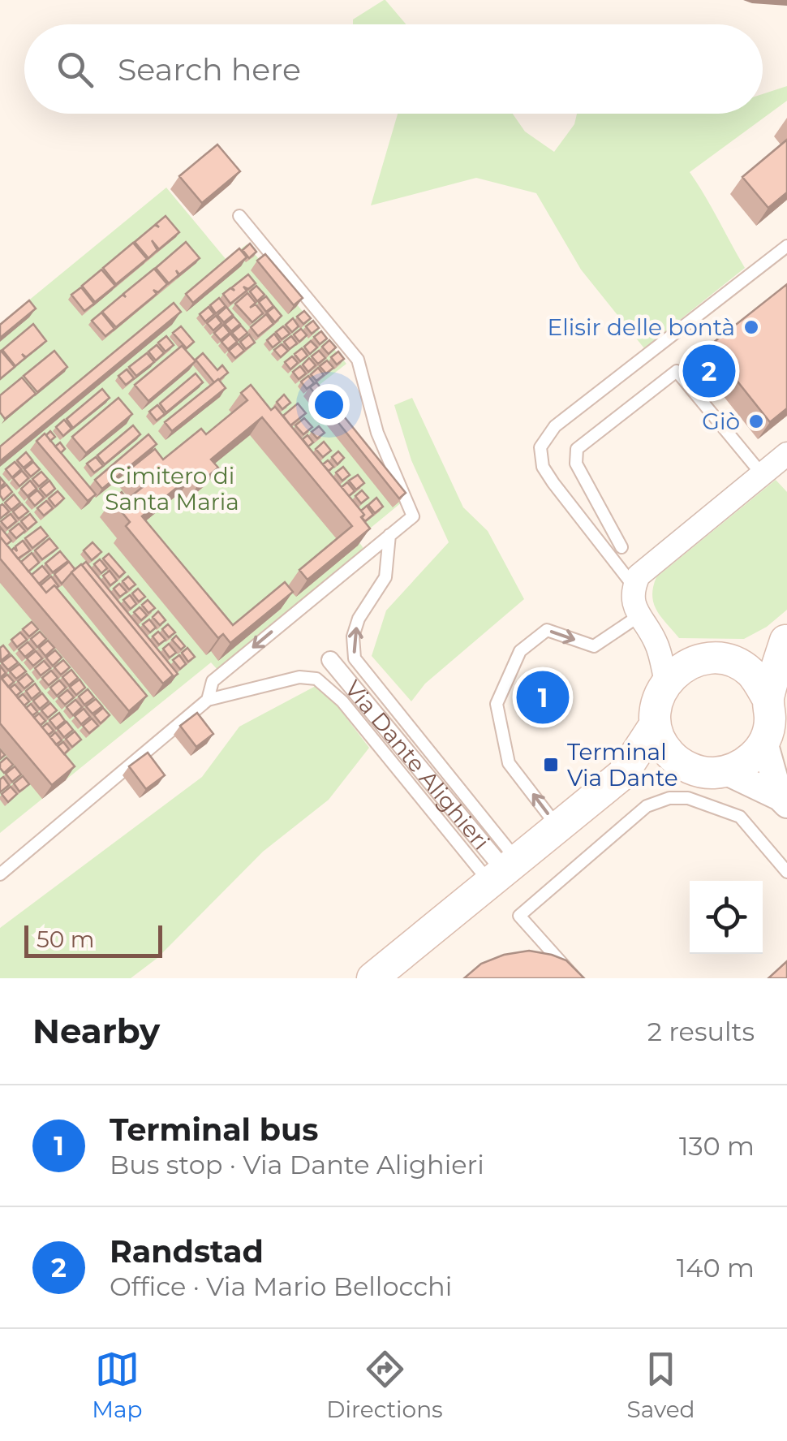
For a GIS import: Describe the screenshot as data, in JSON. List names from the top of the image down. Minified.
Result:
{"streets":{"main road":["Via Dante Alighieri"]},"parks":["Cimitero di Santa Maria"],"places":{"other":["Elisir delle bontà","Giò"],"transit":["Terminal Via Dante"]},"scale_bar":"50 m","page":{"search":"Search here","pins":["2","1"],"scale":"50 m","heading":["Nearby","2 results"],"list":[{"mark":"1","name":"Terminal bus","note":"Bus stop · Via Dante Alighieri","value":"130 m"},{"mark":"2","name":"Randstad","note":"Office · Via Mario Bellocchi","value":"140 m"}],"nav":["Map","Directions","Saved"]}}
